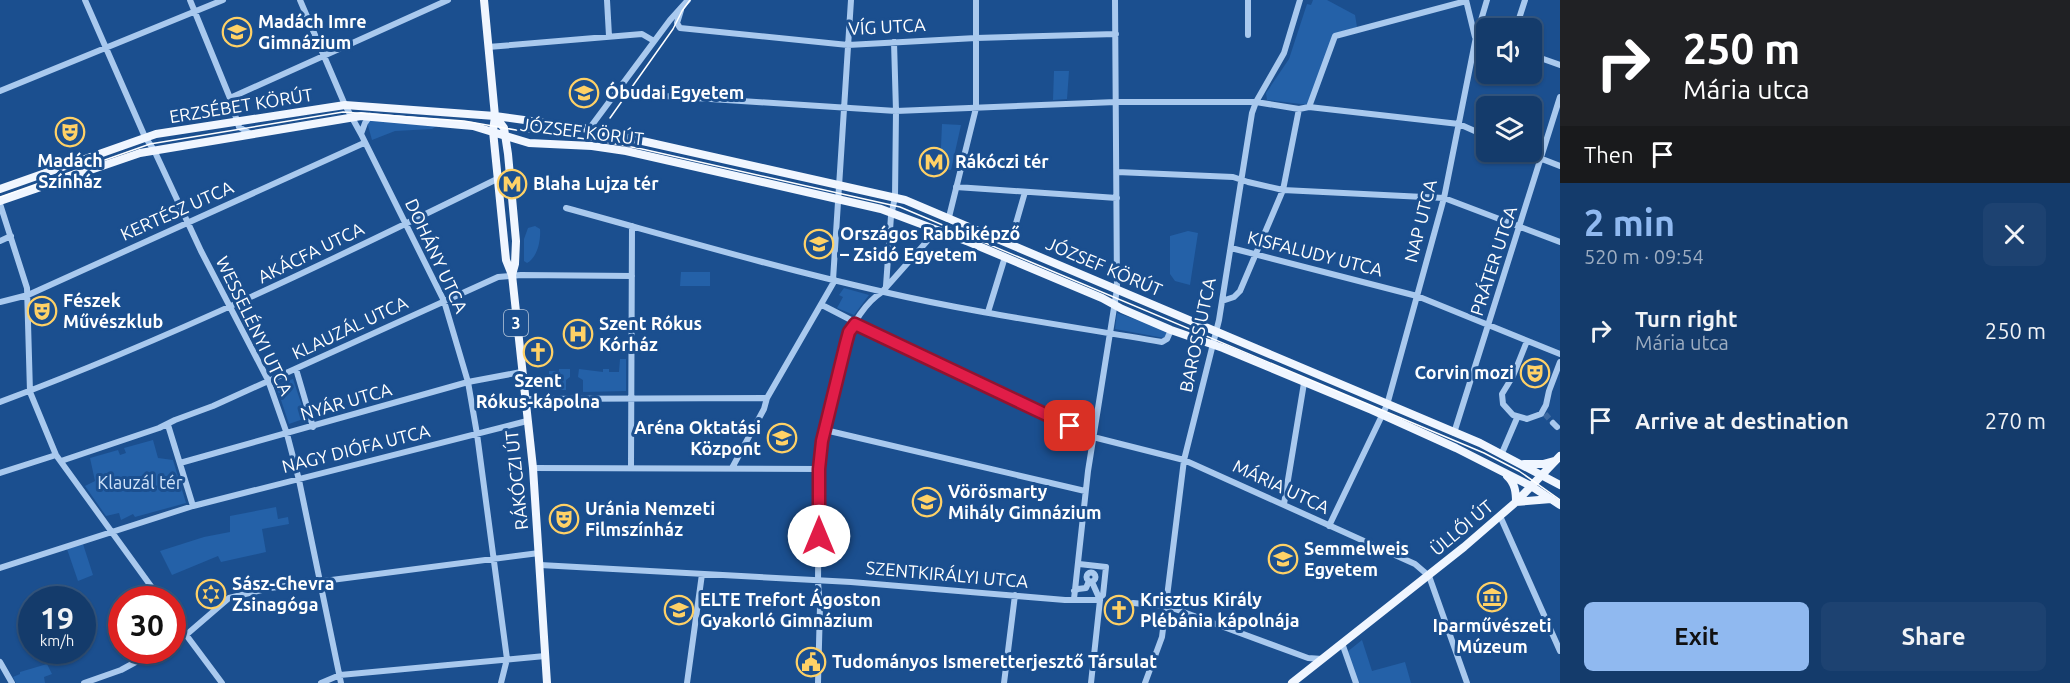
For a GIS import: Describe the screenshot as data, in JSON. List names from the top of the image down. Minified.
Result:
{"streets":{"main road":["ERZSÉBET KÖRÚT","JÓZSEF KÖRÚT","3","RÁKÓCZI ÚT","ÜLLŐI ÚT"],"street":["VÍG UTCA","KERTÉSZ UTCA","NAP UTCA","AKÁCFA UTCA","KISFALUDY UTCA","DOHÁNY UTCA","PRÁTER UTCA","WESSELÉNYI UTCA","KLAUZÁL UTCA","BAROSS UTCA","NYÁR UTCA","NAGY DIÓFA UTCA","MÁRIA UTCA","SZENTKIRÁLYI UTCA"]},"crossings":[["ERZSÉBET KÖRÚT","JÓZSEF KÖRÚT"],["ERZSÉBET KÖRÚT","DOHÁNY UTCA"],["ERZSÉBET KÖRÚT","WESSELÉNYI UTCA"],["ERZSÉBET KÖRÚT","RÁKÓCZI ÚT"],["JÓZSEF KÖRÚT","NAP UTCA"],["JÓZSEF KÖRÚT","PRÁTER UTCA"],["JÓZSEF KÖRÚT","BAROSS UTCA"],["JÓZSEF KÖRÚT","RÁKÓCZI ÚT"],["JÓZSEF KÖRÚT","ÜLLŐI ÚT"],["KERTÉSZ UTCA","DOHÁNY UTCA"],["KERTÉSZ UTCA","WESSELÉNYI UTCA"],["NAP UTCA","KISFALUDY UTCA"],["NAP UTCA","MÁRIA UTCA"],["AKÁCFA UTCA","DOHÁNY UTCA"],["AKÁCFA UTCA","WESSELÉNYI UTCA"],["AKÁCFA UTCA","RÁKÓCZI ÚT"],["KISFALUDY UTCA","PRÁTER UTCA"],["KISFALUDY UTCA","BAROSS UTCA"],["DOHÁNY UTCA","KLAUZÁL UTCA"],["DOHÁNY UTCA","NYÁR UTCA"],["DOHÁNY UTCA","NAGY DIÓFA UTCA"],["WESSELÉNYI UTCA","KLAUZÁL UTCA"],["WESSELÉNYI UTCA","NYÁR UTCA"],["WESSELÉNYI UTCA","NAGY DIÓFA UTCA"],["KLAUZÁL UTCA","RÁKÓCZI ÚT"],["BAROSS UTCA","MÁRIA UTCA"],["NYÁR UTCA","RÁKÓCZI ÚT"],["NAGY DIÓFA UTCA","RÁKÓCZI ÚT"],["RÁKÓCZI ÚT","SZENTKIRÁLYI UTCA"],["MÁRIA UTCA","ÜLLŐI ÚT"]],"parks":["Klauzál tér"],"places":{"school or university":["Madách Imre Gimnázium","Óbudai Egyetem","Országos Rabbiképző – Zsidó Egyetem","Aréna Oktatási Központ","Vörösmarty Mihály Gimnázium","Semmelweis Egyetem","ELTE Trefort Ágoston Gyakorló Gimnázium"],"theatre":["Madách Színház","Fészek Művészklub","Corvin mozi","Uránia Nemzeti Filmszínház"],"metro station":["Rákóczi tér","Blaha Lujza tér"],"hospital":["Szent Rókus Kórház"],"church":["Szent Rókus-kápolna","Krisztus Király Plébánia kápolnája"],"synagogue":["Sász-Chevra Zsinagóga"],"museum":["Iparművészeti Múzeum"],"public building":["Tudományos Ismeretterjesztő Társulat"]},"page":{"turn":["250 m","Mária utca"],"then":"Then","heading":["2 min","520 m · 09:54"],"list":[{"name":"Turn right","note":"Mária utca","value":"250 m"},{"name":"Arrive at destination","value":"270 m"}],"speed":"19 km/h","limit":"30","buttons":["Exit","Share"]}}
